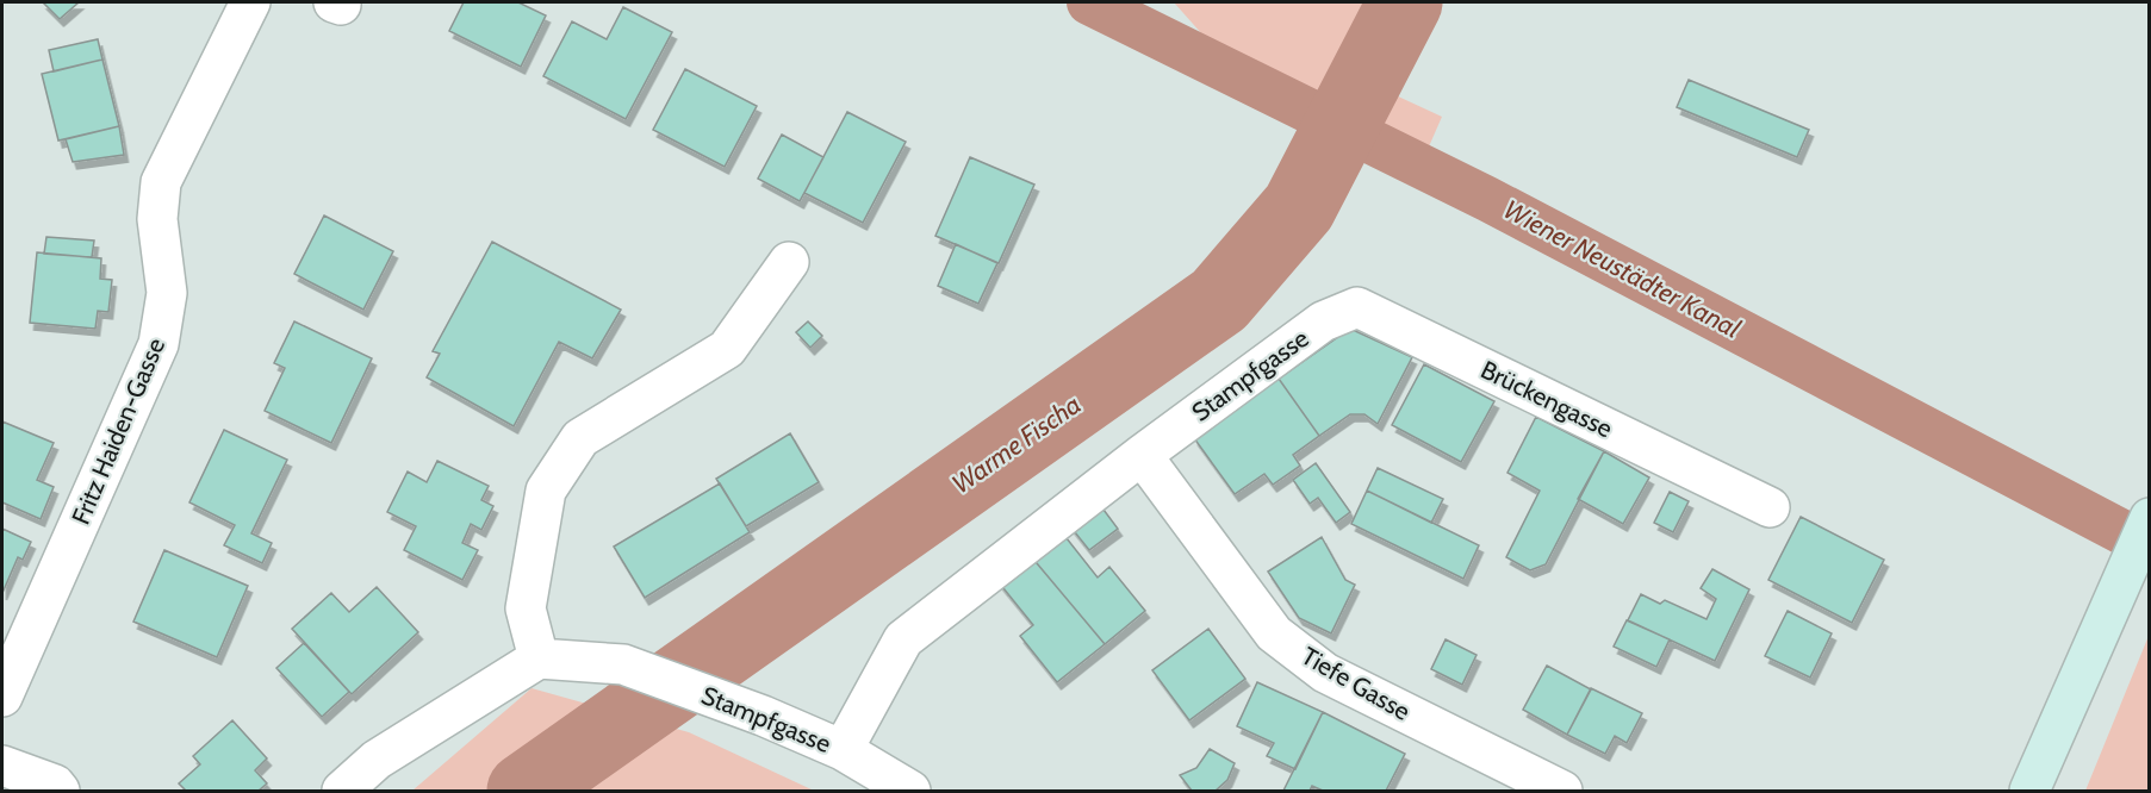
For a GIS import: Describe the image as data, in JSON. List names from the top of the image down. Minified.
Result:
{"streets":{"street":["Stampfgasse","Brückengasse","Fritz Haiden-Gasse","Tiefe Gasse"]},"crossings":[["Stampfgasse","Brückengasse"],["Stampfgasse","Tiefe Gasse"]],"water":["Wiener Neustädter Kanal","Warme Fischa"]}
